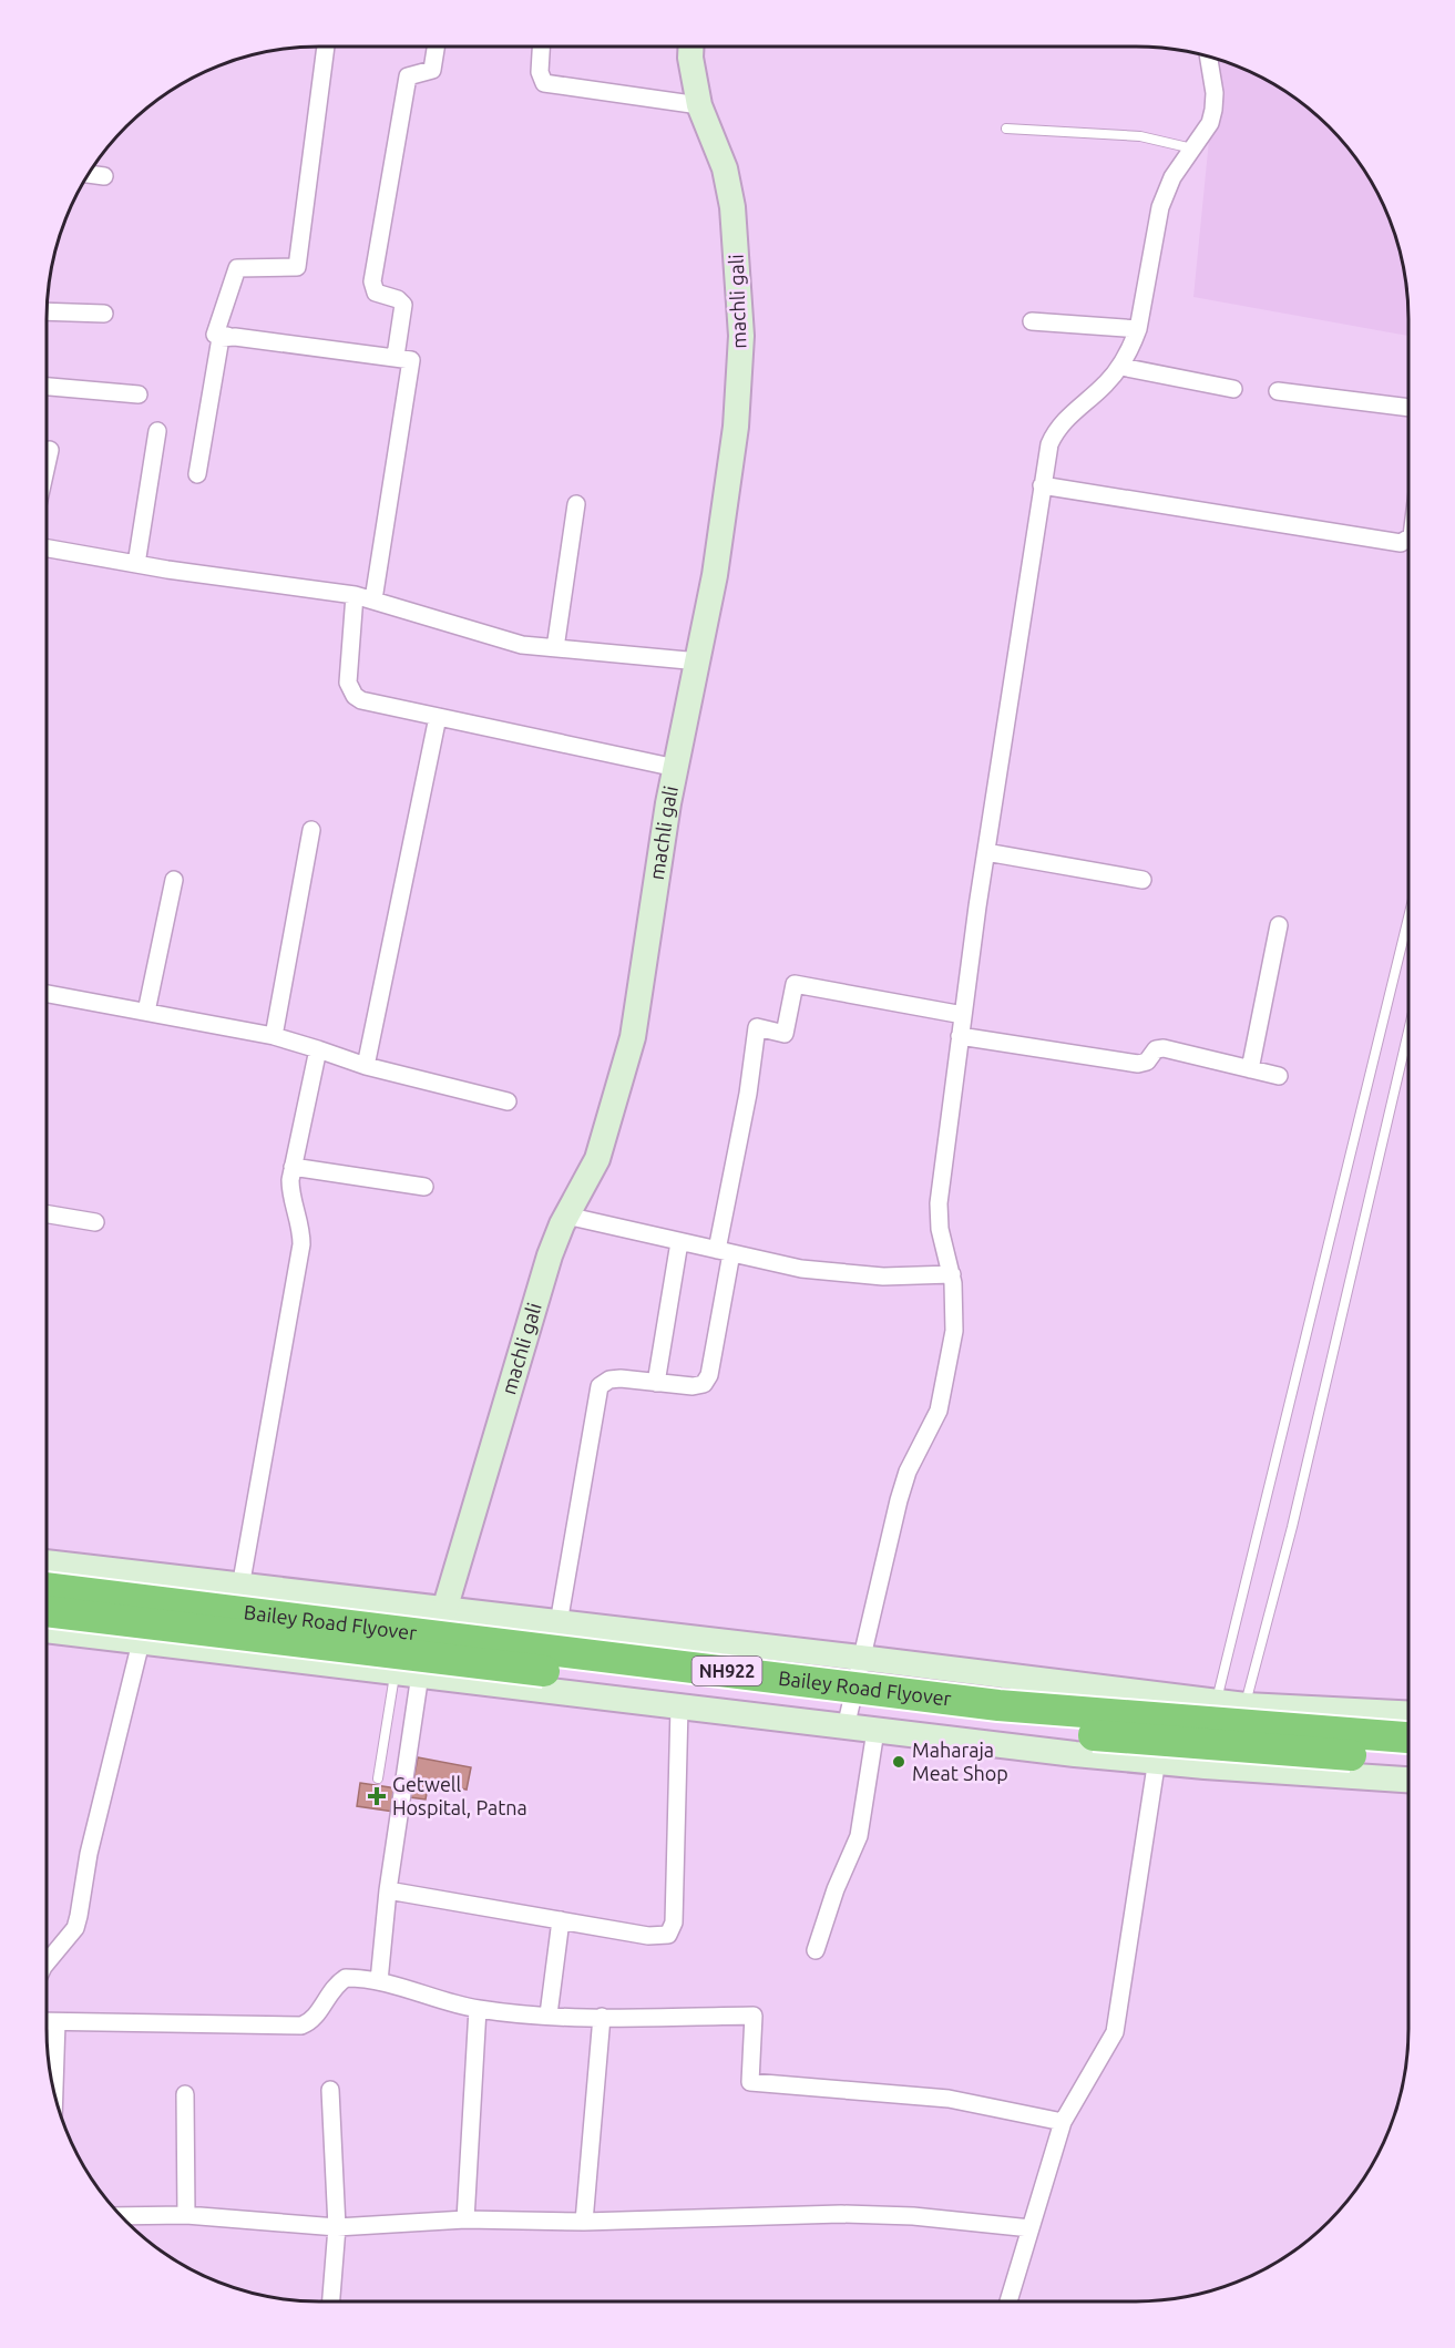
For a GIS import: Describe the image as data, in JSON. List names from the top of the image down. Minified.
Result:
{"streets":{"highway":["Bailey Road Flyover","NH922"],"main road":["machli gali"]},"places":{"other":["Maharaja Meat Shop"],"health":["Getwell Hospital, Patna"]}}
